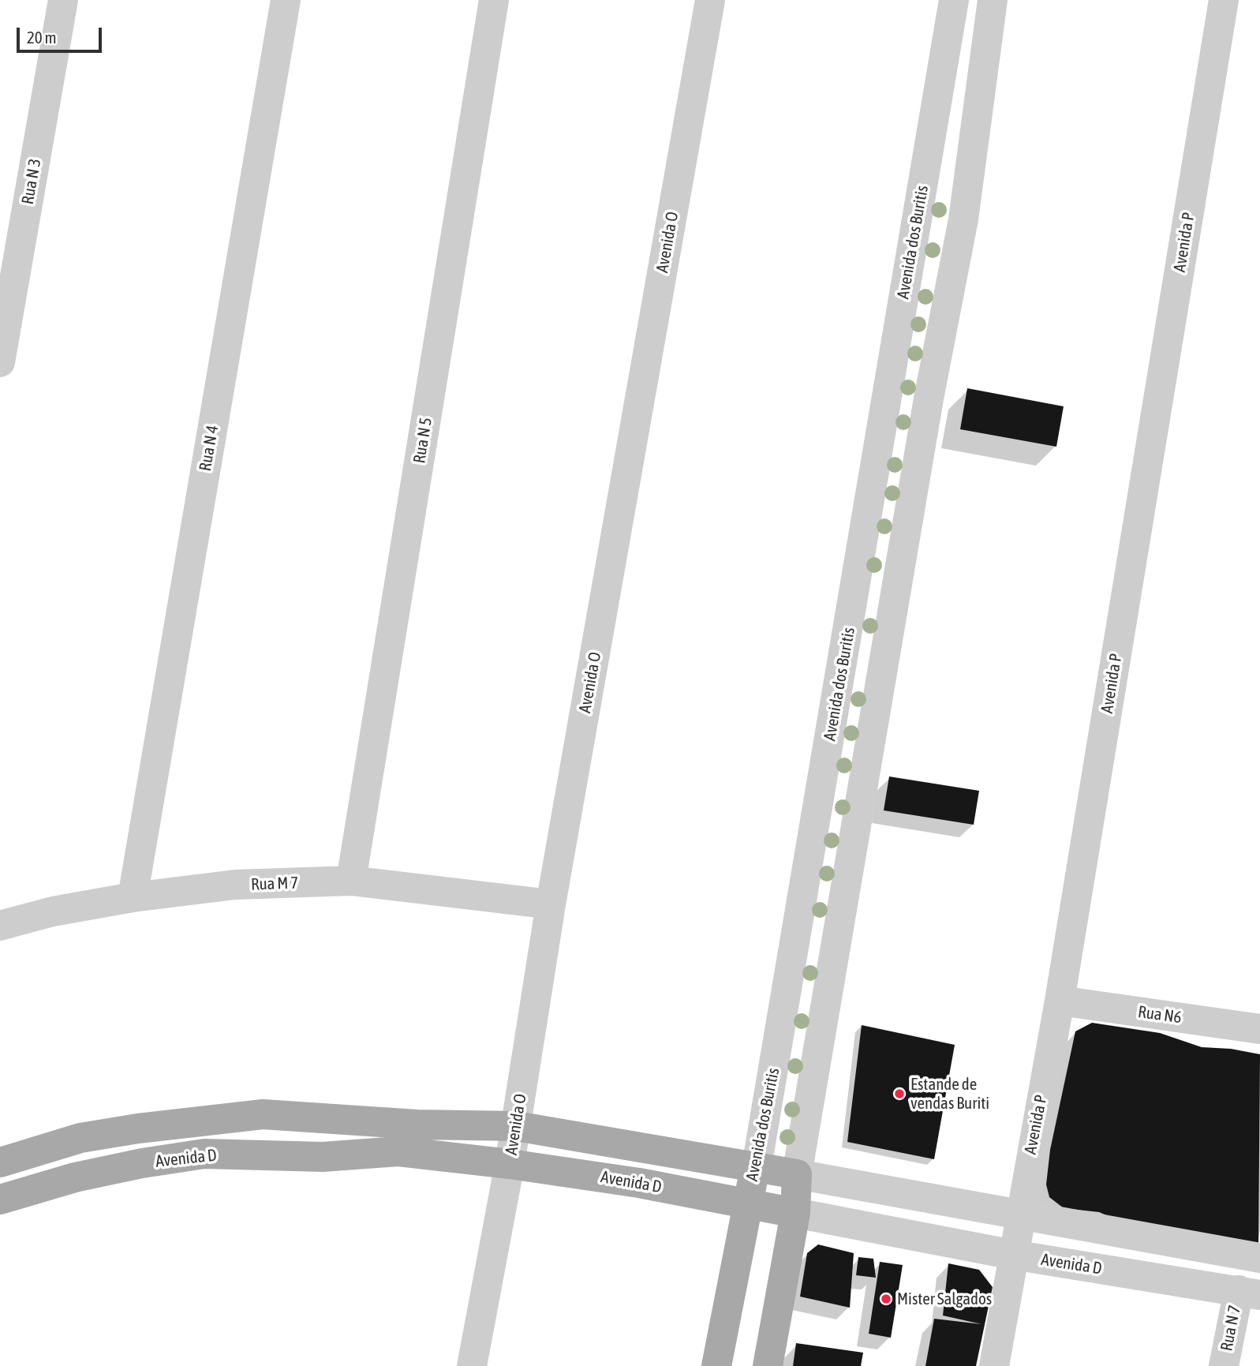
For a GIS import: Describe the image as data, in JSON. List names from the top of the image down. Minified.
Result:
{"streets":{"main road":["Avenida dos Buritis","Avenida D"],"street":["Rua N 3","Avenida O","Avenida P","Rua N 5","Rua N 4","Rua M 7","Rua N6","Rua N 7"]},"crossings":[["Avenida O","Rua M 7"],["Avenida O","Avenida D"],["Avenida dos Buritis","Avenida D"],["Avenida P","Rua N6"],["Avenida P","Avenida D"],["Rua N 5","Rua M 7"],["Rua N 4","Rua M 7"],["Avenida D","Rua N 7"]],"places":["Estande de vendas Buriti","Mister Salgados"],"scale_bar":"20 m"}
